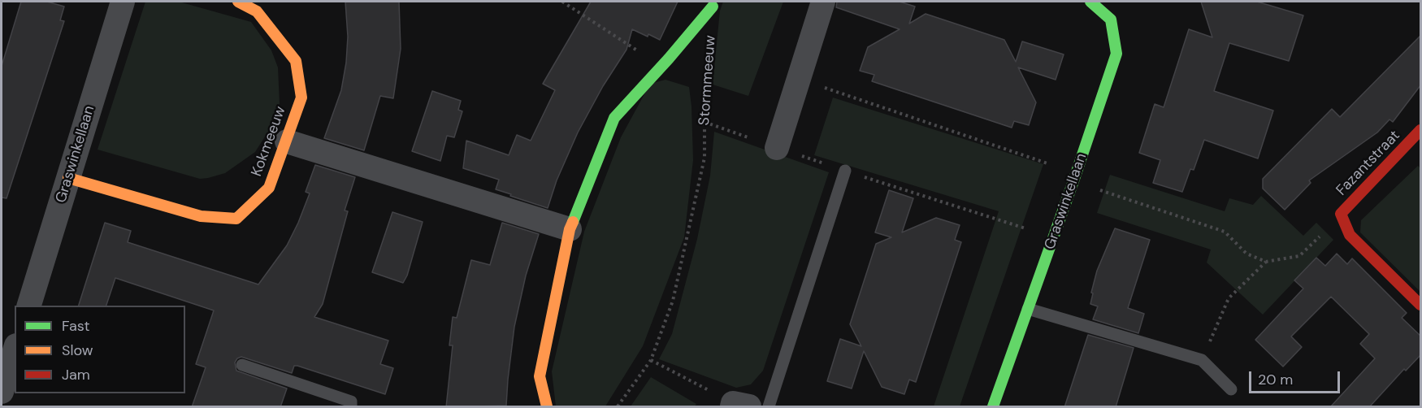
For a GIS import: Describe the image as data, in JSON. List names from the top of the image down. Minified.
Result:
{"streets":{"street":["Stormmeeuw","Kokmeeuw","Graswinkellaan","Fazantstraat"]},"crossings":[["Kokmeeuw","Graswinkellaan"]],"legend":["Fast","Slow","Jam"],"scale_bar":"20 m"}
